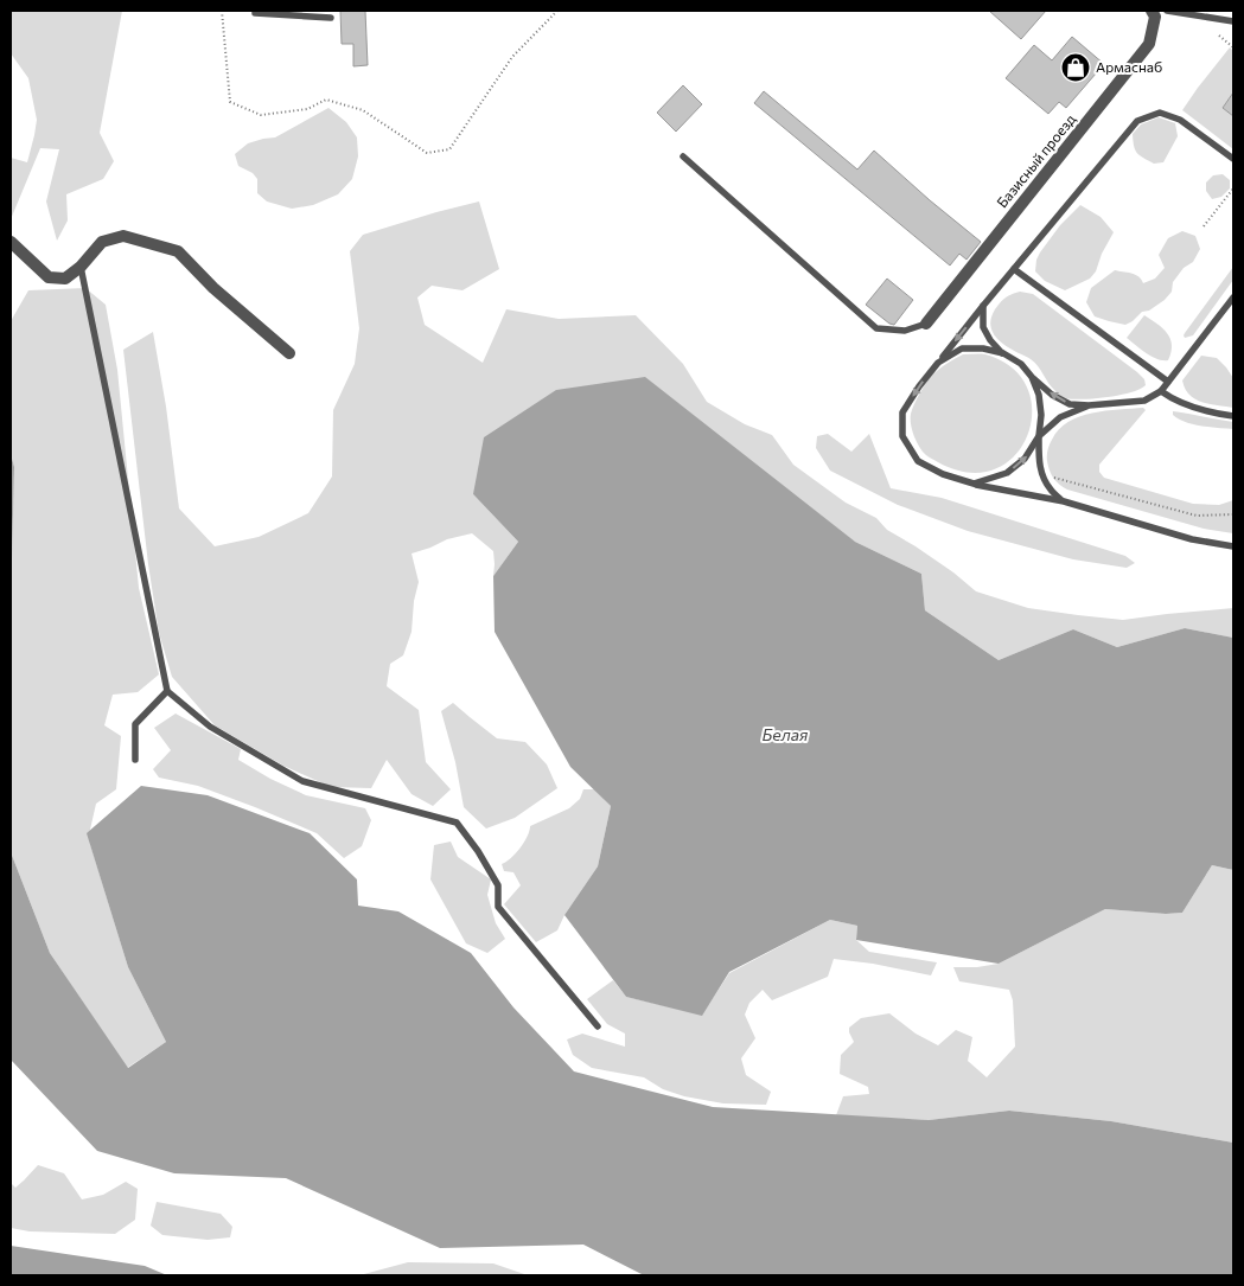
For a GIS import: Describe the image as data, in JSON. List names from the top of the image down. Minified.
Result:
{"streets":{"street":["Базисный проезд"]},"water":["Белая"],"places":{"shop":["Армаснаб"]}}
